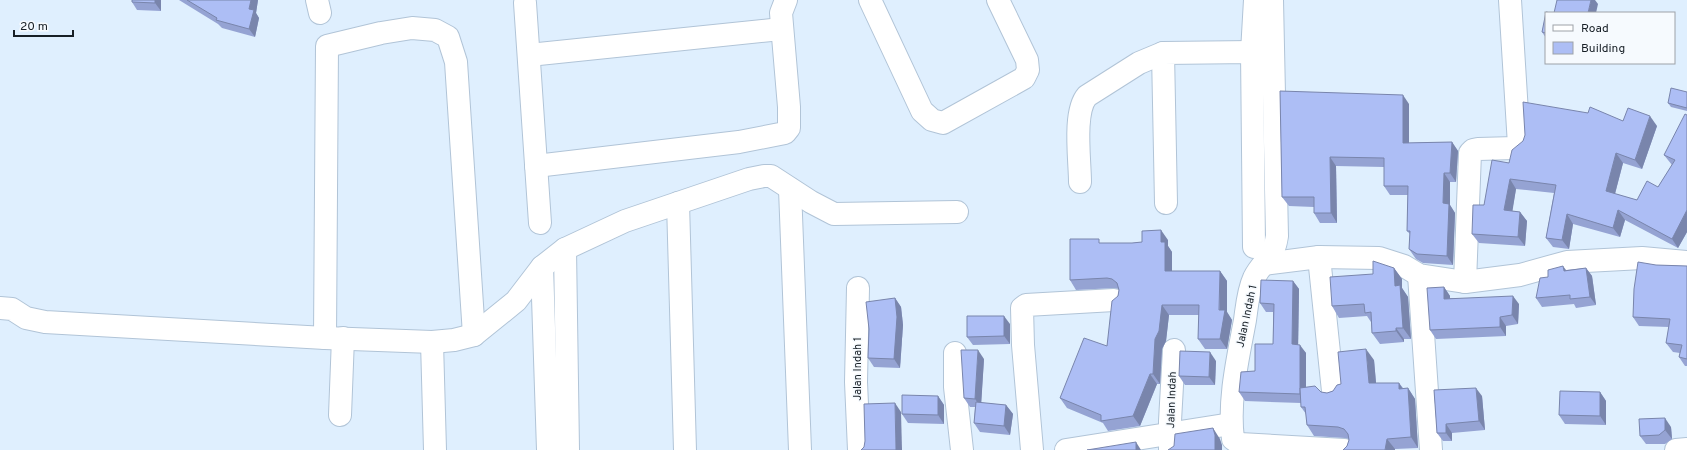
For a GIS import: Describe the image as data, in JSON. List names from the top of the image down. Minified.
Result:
{"streets":{"street":["Jalan Indah 1","Jalan Indah"]},"legend":["Road","Building"],"scale_bar":"20 m"}
